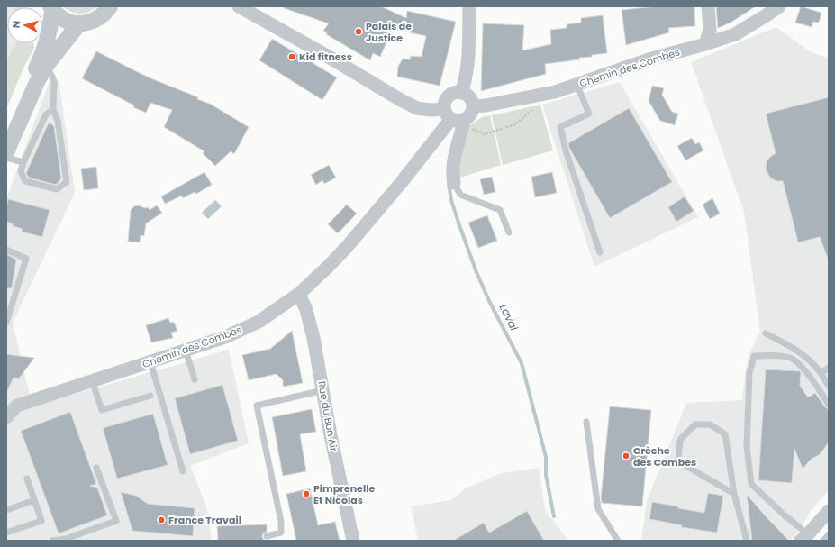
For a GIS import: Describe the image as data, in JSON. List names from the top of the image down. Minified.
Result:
{"streets":{"street":["Chemin des Combes","Rue du Bon Air"]},"crossings":[["Chemin des Combes","Rue du Bon Air"]],"water":["Laval"],"places":["Palais de Justice","Kid fitness","Crèche des Combes","Pimprenelle Et Nicolas","France Travail"],"north":"left"}
